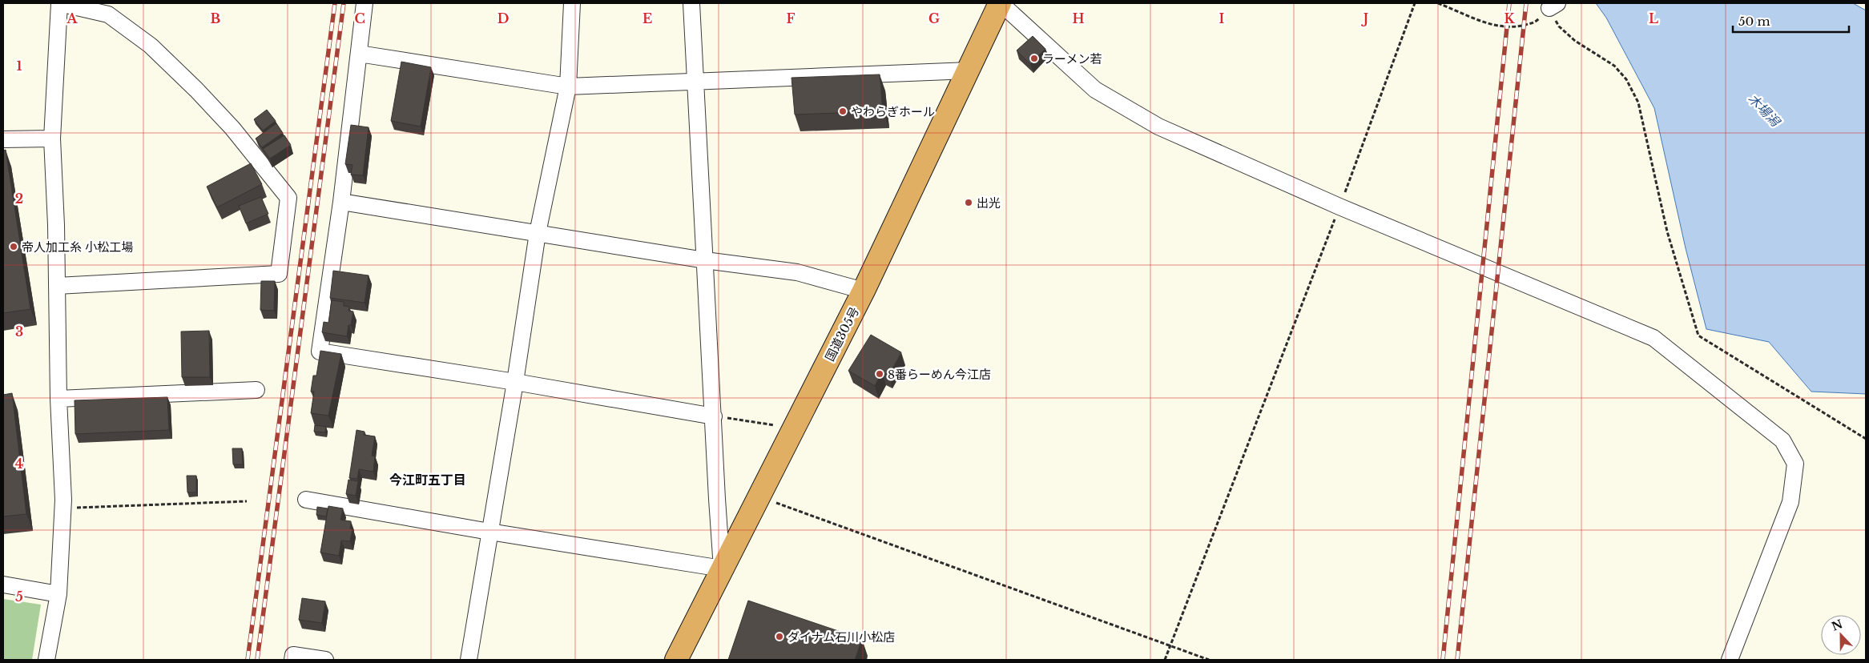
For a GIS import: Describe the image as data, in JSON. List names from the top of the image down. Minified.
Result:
{"streets":{"highway":["国道305号"]},"districts":["今江町五丁目"],"water":["木場潟"],"places":["ラーメン若","やわらぎホール","出光","帝人加工糸 小松工場","8番らーめん今江店","ダイナム石川小松店"],"scale_bar":"50 m","north":"top","grid":{"columns":["A","B","C","D","E","F","G","H","I","J","K","L"],"rows":["1","2","3","4","5"]}}
